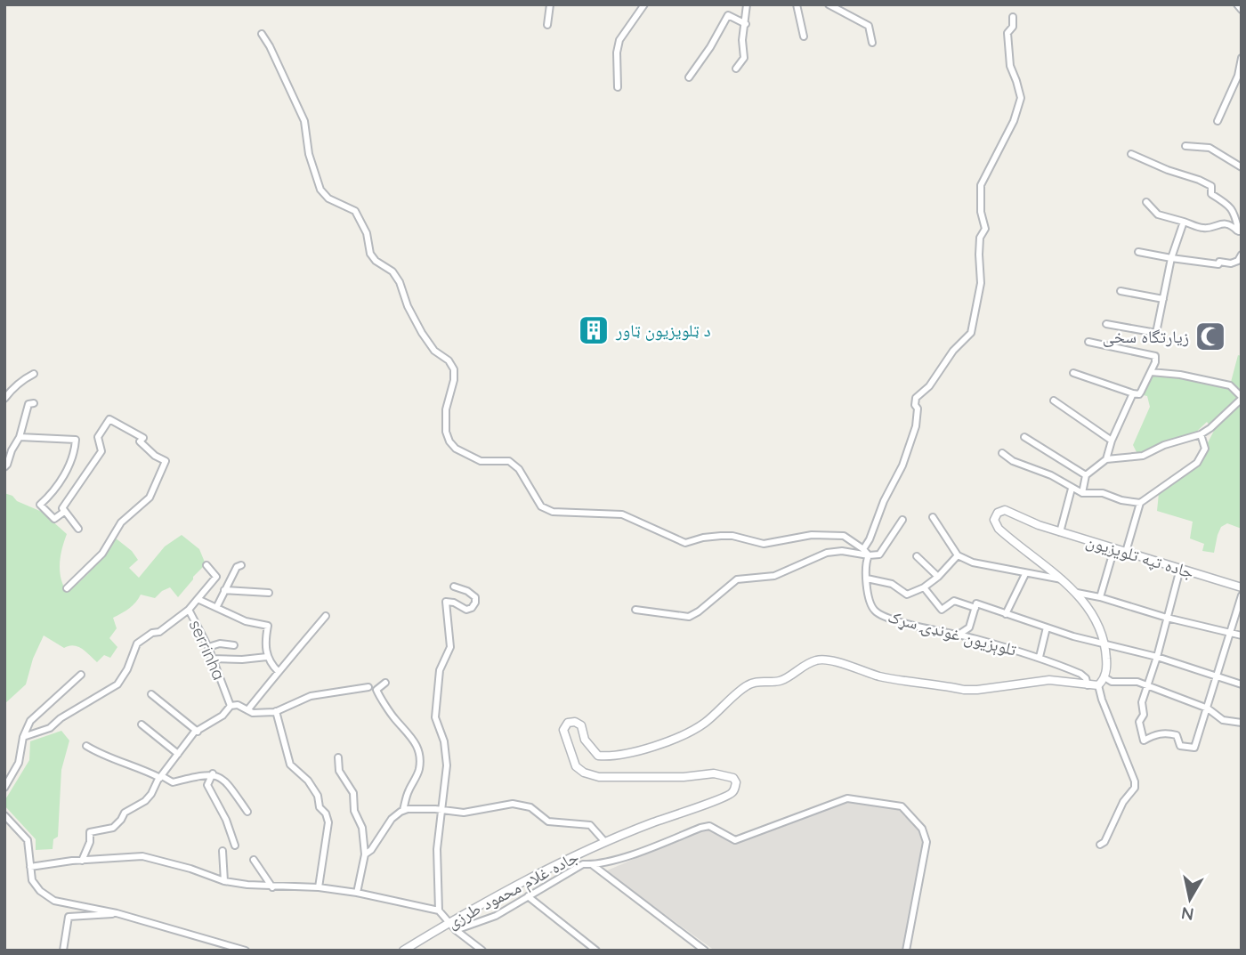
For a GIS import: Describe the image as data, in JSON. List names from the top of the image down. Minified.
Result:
{"streets":{"street":["جاده تپه تلویزیون","تلوېزيون غونډۍ سړک","serrinha","جاده غلام‌ محمود طرزی"]},"crossings":[["تلوېزيون غونډۍ سړک","جاده غلام‌ محمود طرزی"]],"places":{"building":["د ټلویزیون ټاور"],"mosque":["زیارتگاه سخی"]},"north":"bottom"}
